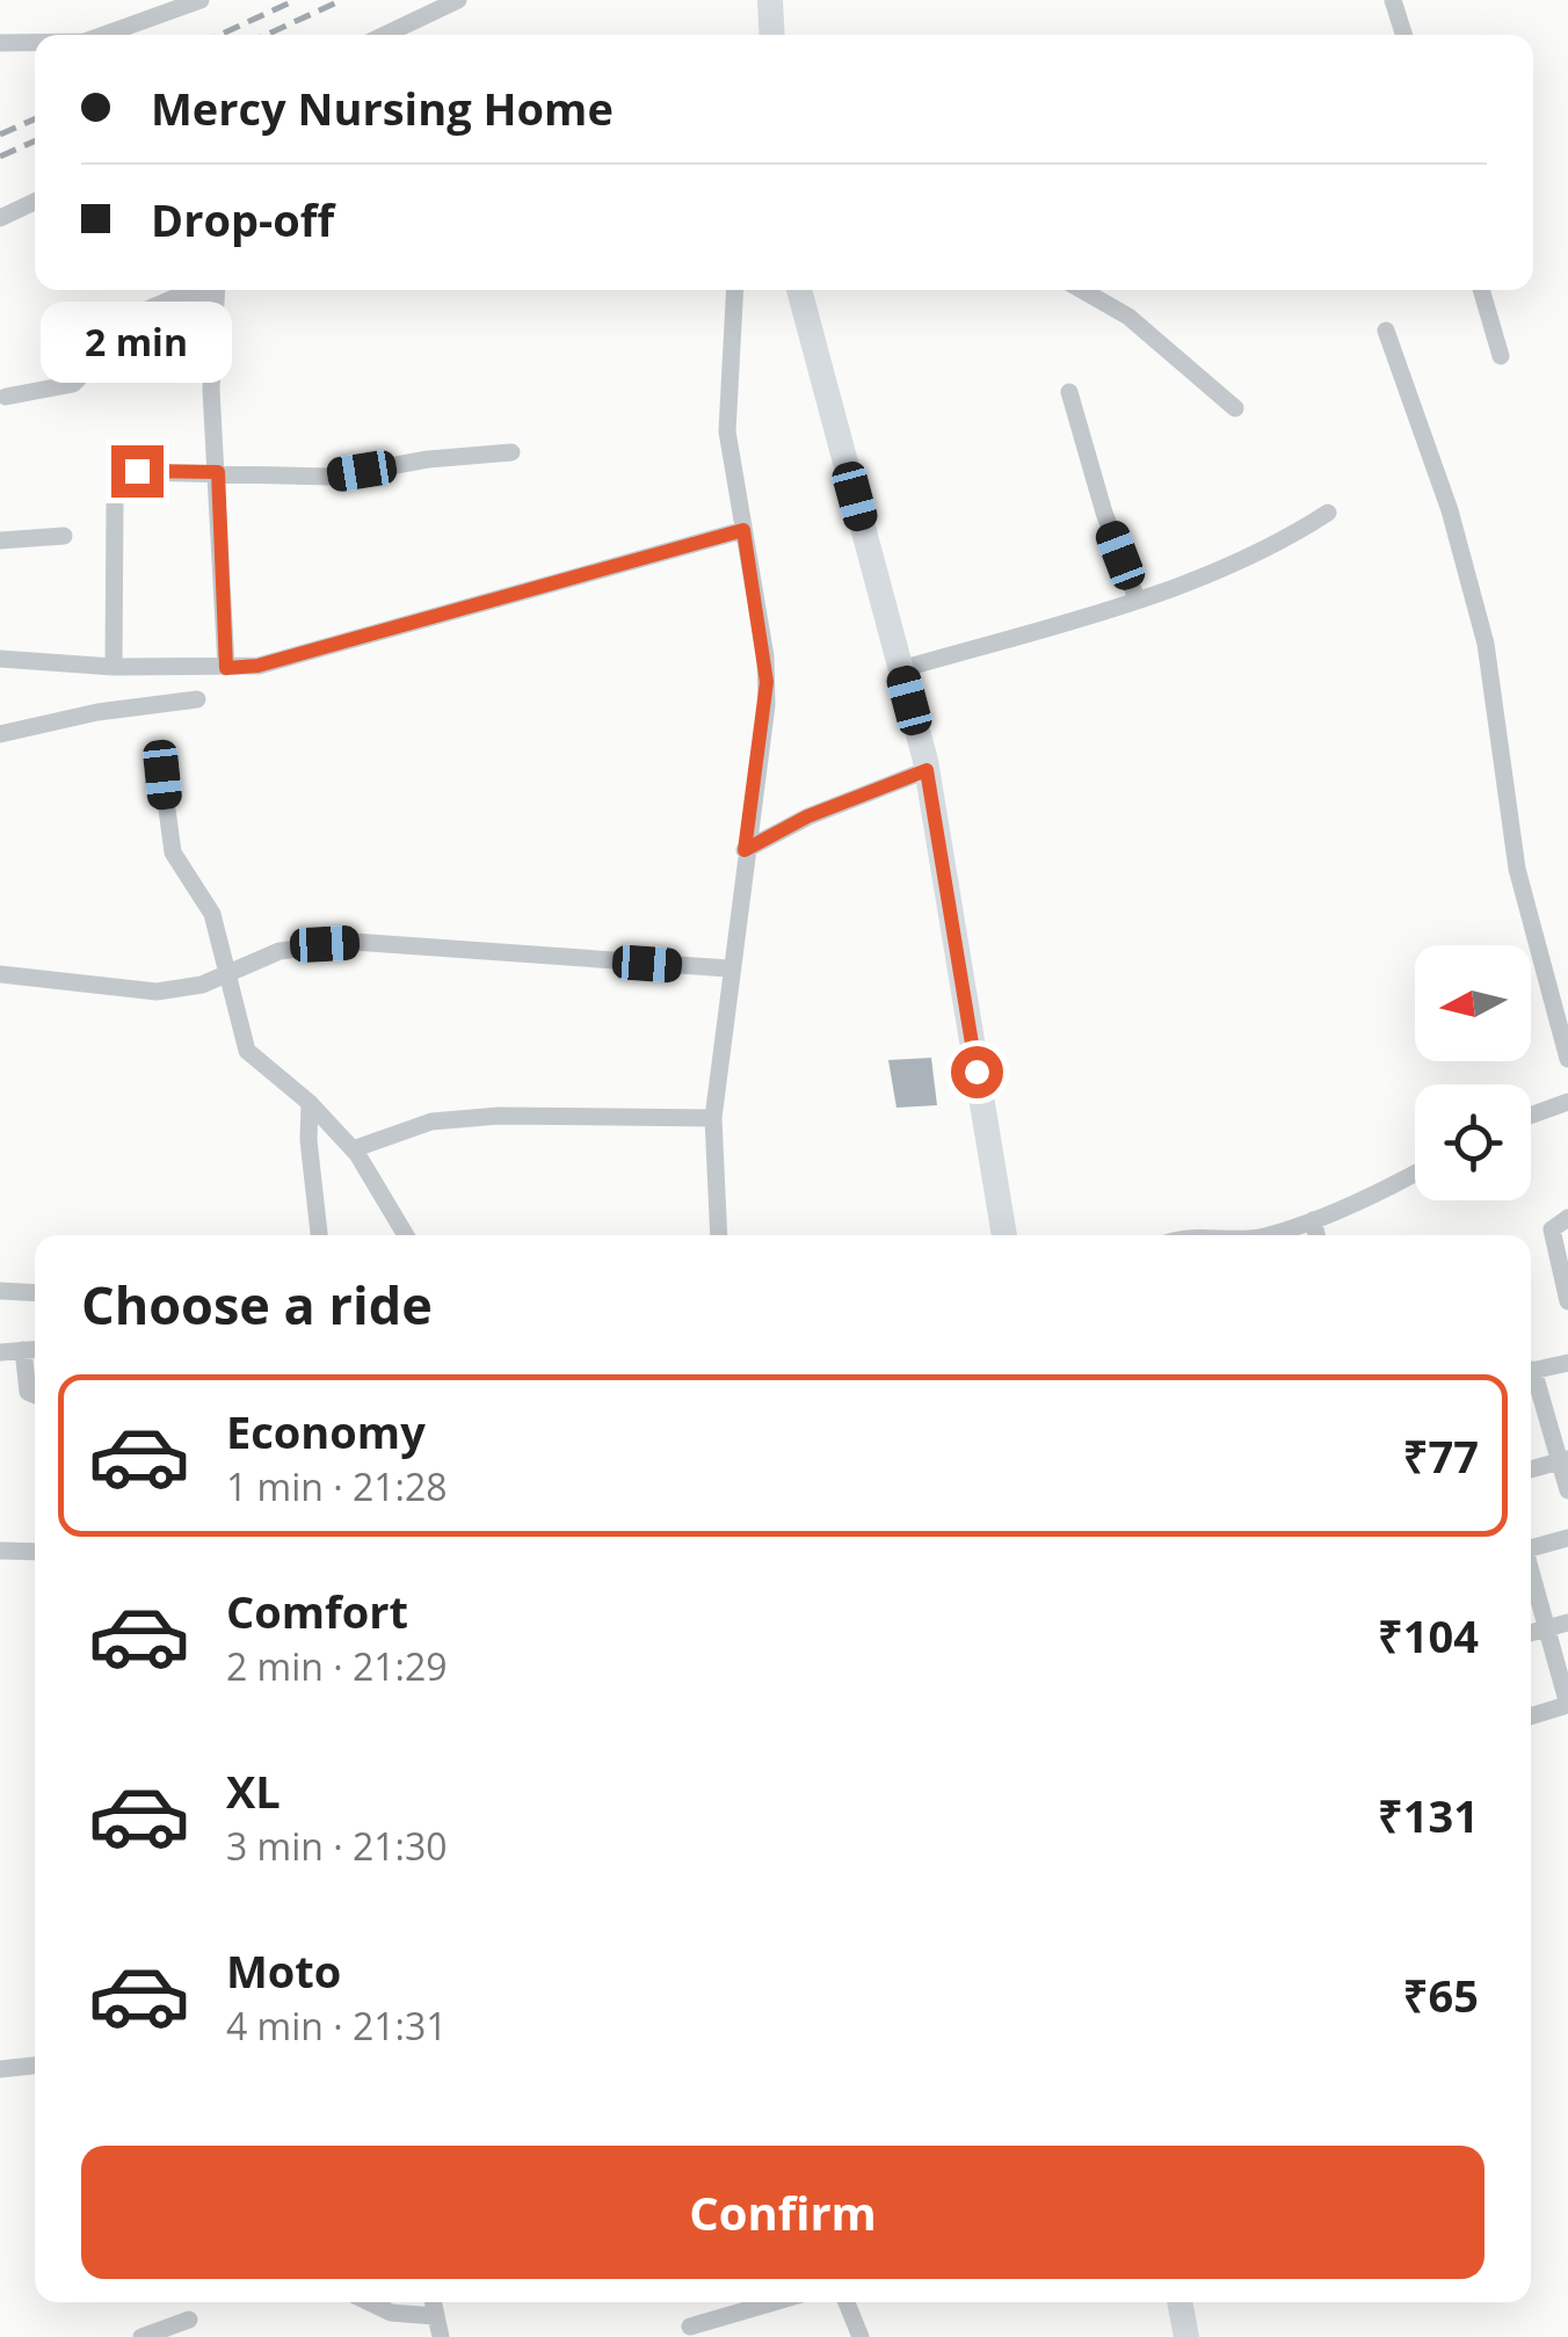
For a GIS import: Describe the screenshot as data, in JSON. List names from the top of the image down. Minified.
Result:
{"north":"left","page":{"banner":["Mercy Nursing Home","Drop-off"],"bubble":"2 min","heading":"Choose a ride","list":[{"name":"Economy","note":"1 min · 21:28","value":"₹77"},{"name":"Comfort","note":"2 min · 21:29","value":"₹104"},{"name":"XL","note":"3 min · 21:30","value":"₹131"},{"name":"Moto","note":"4 min · 21:31","value":"₹65"}],"buttons":"Confirm"}}
